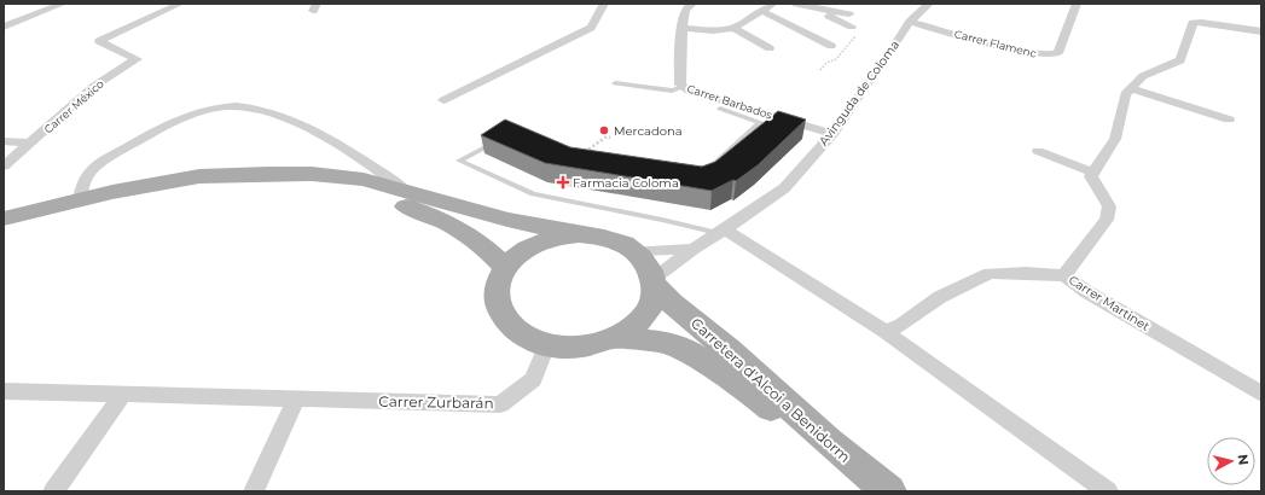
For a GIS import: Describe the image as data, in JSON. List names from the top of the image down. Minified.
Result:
{"streets":{"main road":["Carretera d'Alcoi a Benidorm"],"street":["Carrer Flamenc","Avinguda de Coloma","Carrer Barbados","Carrer México","Carrer Martinet","Carrer Zurbarán"]},"crossings":[["Carrer Flamenc","Avinguda de Coloma"],["Avinguda de Coloma","Carrer Barbados"],["Avinguda de Coloma","Carretera d'Alcoi a Benidorm"],["Avinguda de Coloma","Carrer Zurbarán"],["Carretera d'Alcoi a Benidorm","Carrer Zurbarán"]],"places":{"other":["Mercadona"],"health":["Farmacia Coloma"]},"north":"right"}
